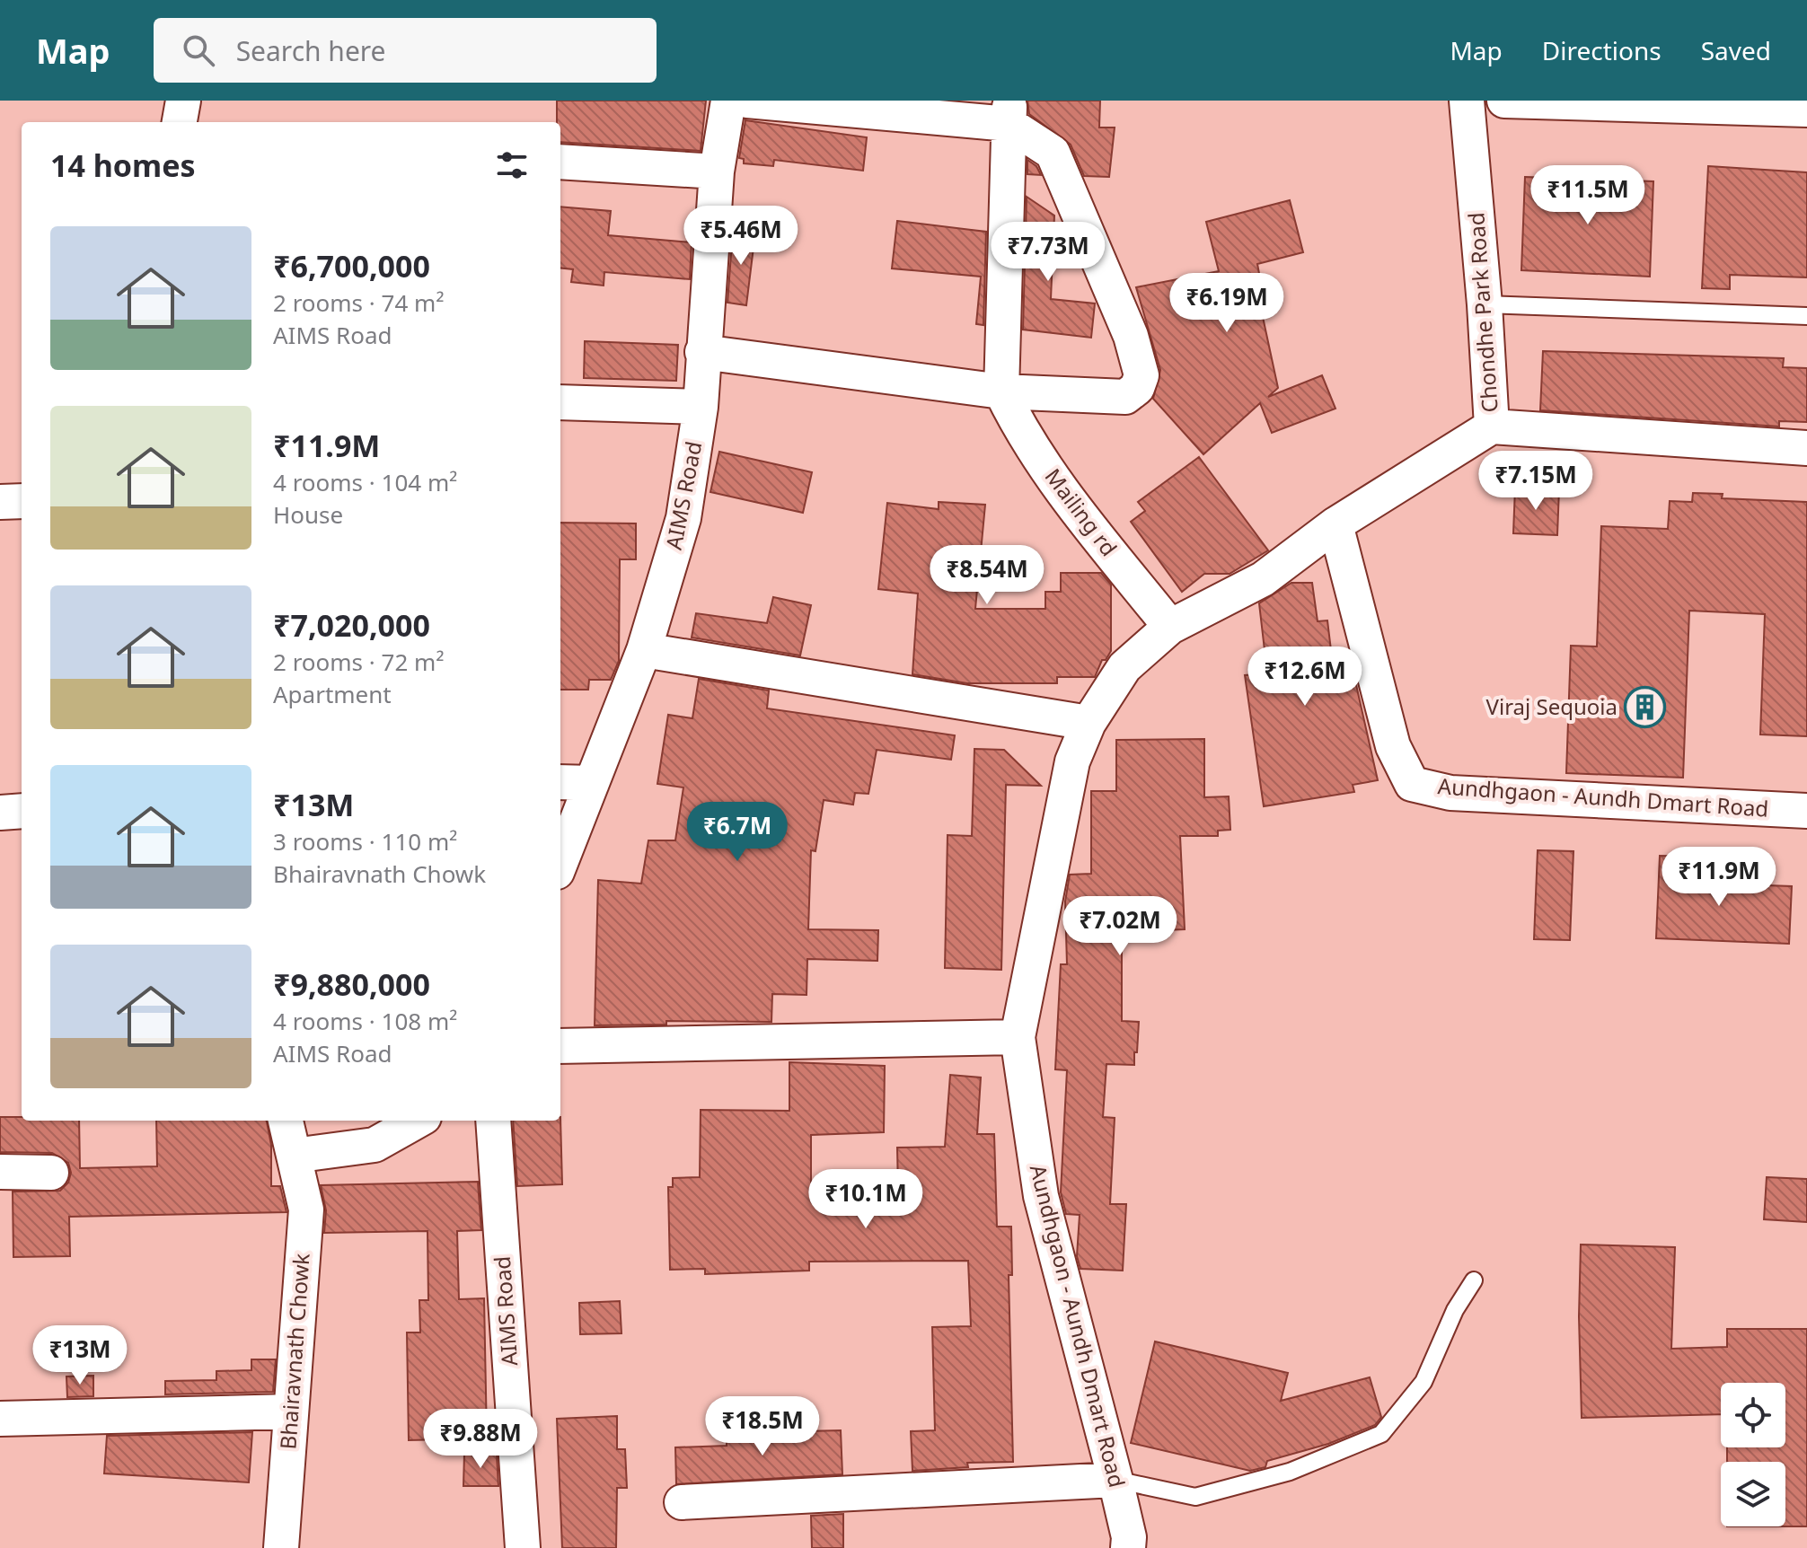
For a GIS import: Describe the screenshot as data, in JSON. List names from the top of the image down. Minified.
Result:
{"streets":{"street":["Chondhe Park Road","AIMS Road","Mailing rd","Aundhgaon - Aundh Dmart Road","Bhairavnath Chowk"]},"crossings":[["Chondhe Park Road","Mailing rd"],["Chondhe Park Road","Aundhgaon - Aundh Dmart Road"],["Mailing rd","Aundhgaon - Aundh Dmart Road"]],"places":{"building":["Viraj Sequoia"]},"page":{"header":"Map","search":"Search here","nav":["Map","Directions","Saved"],"heading":"14 homes","price":["₹11.5M","₹5.46M","₹7.73M","₹6.19M","₹7.15M","₹8.54M","₹12.6M","₹6.7M","₹11.9M","₹7.02M","₹10.1M","₹13M","₹18.5M","₹9.88M"],"list":[{"name":"₹6,700,000","note":"2 rooms · 74 m² · AIMS Road"},{"name":"₹11.9M","note":"4 rooms · 104 m² · House"},{"name":"₹7,020,000","note":"2 rooms · 72 m² · Apartment"},{"name":"₹13M","note":"3 rooms · 110 m² · Bhairavnath Chowk"},{"name":"₹9,880,000","note":"4 rooms · 108 m² · AIMS Road"}]}}
